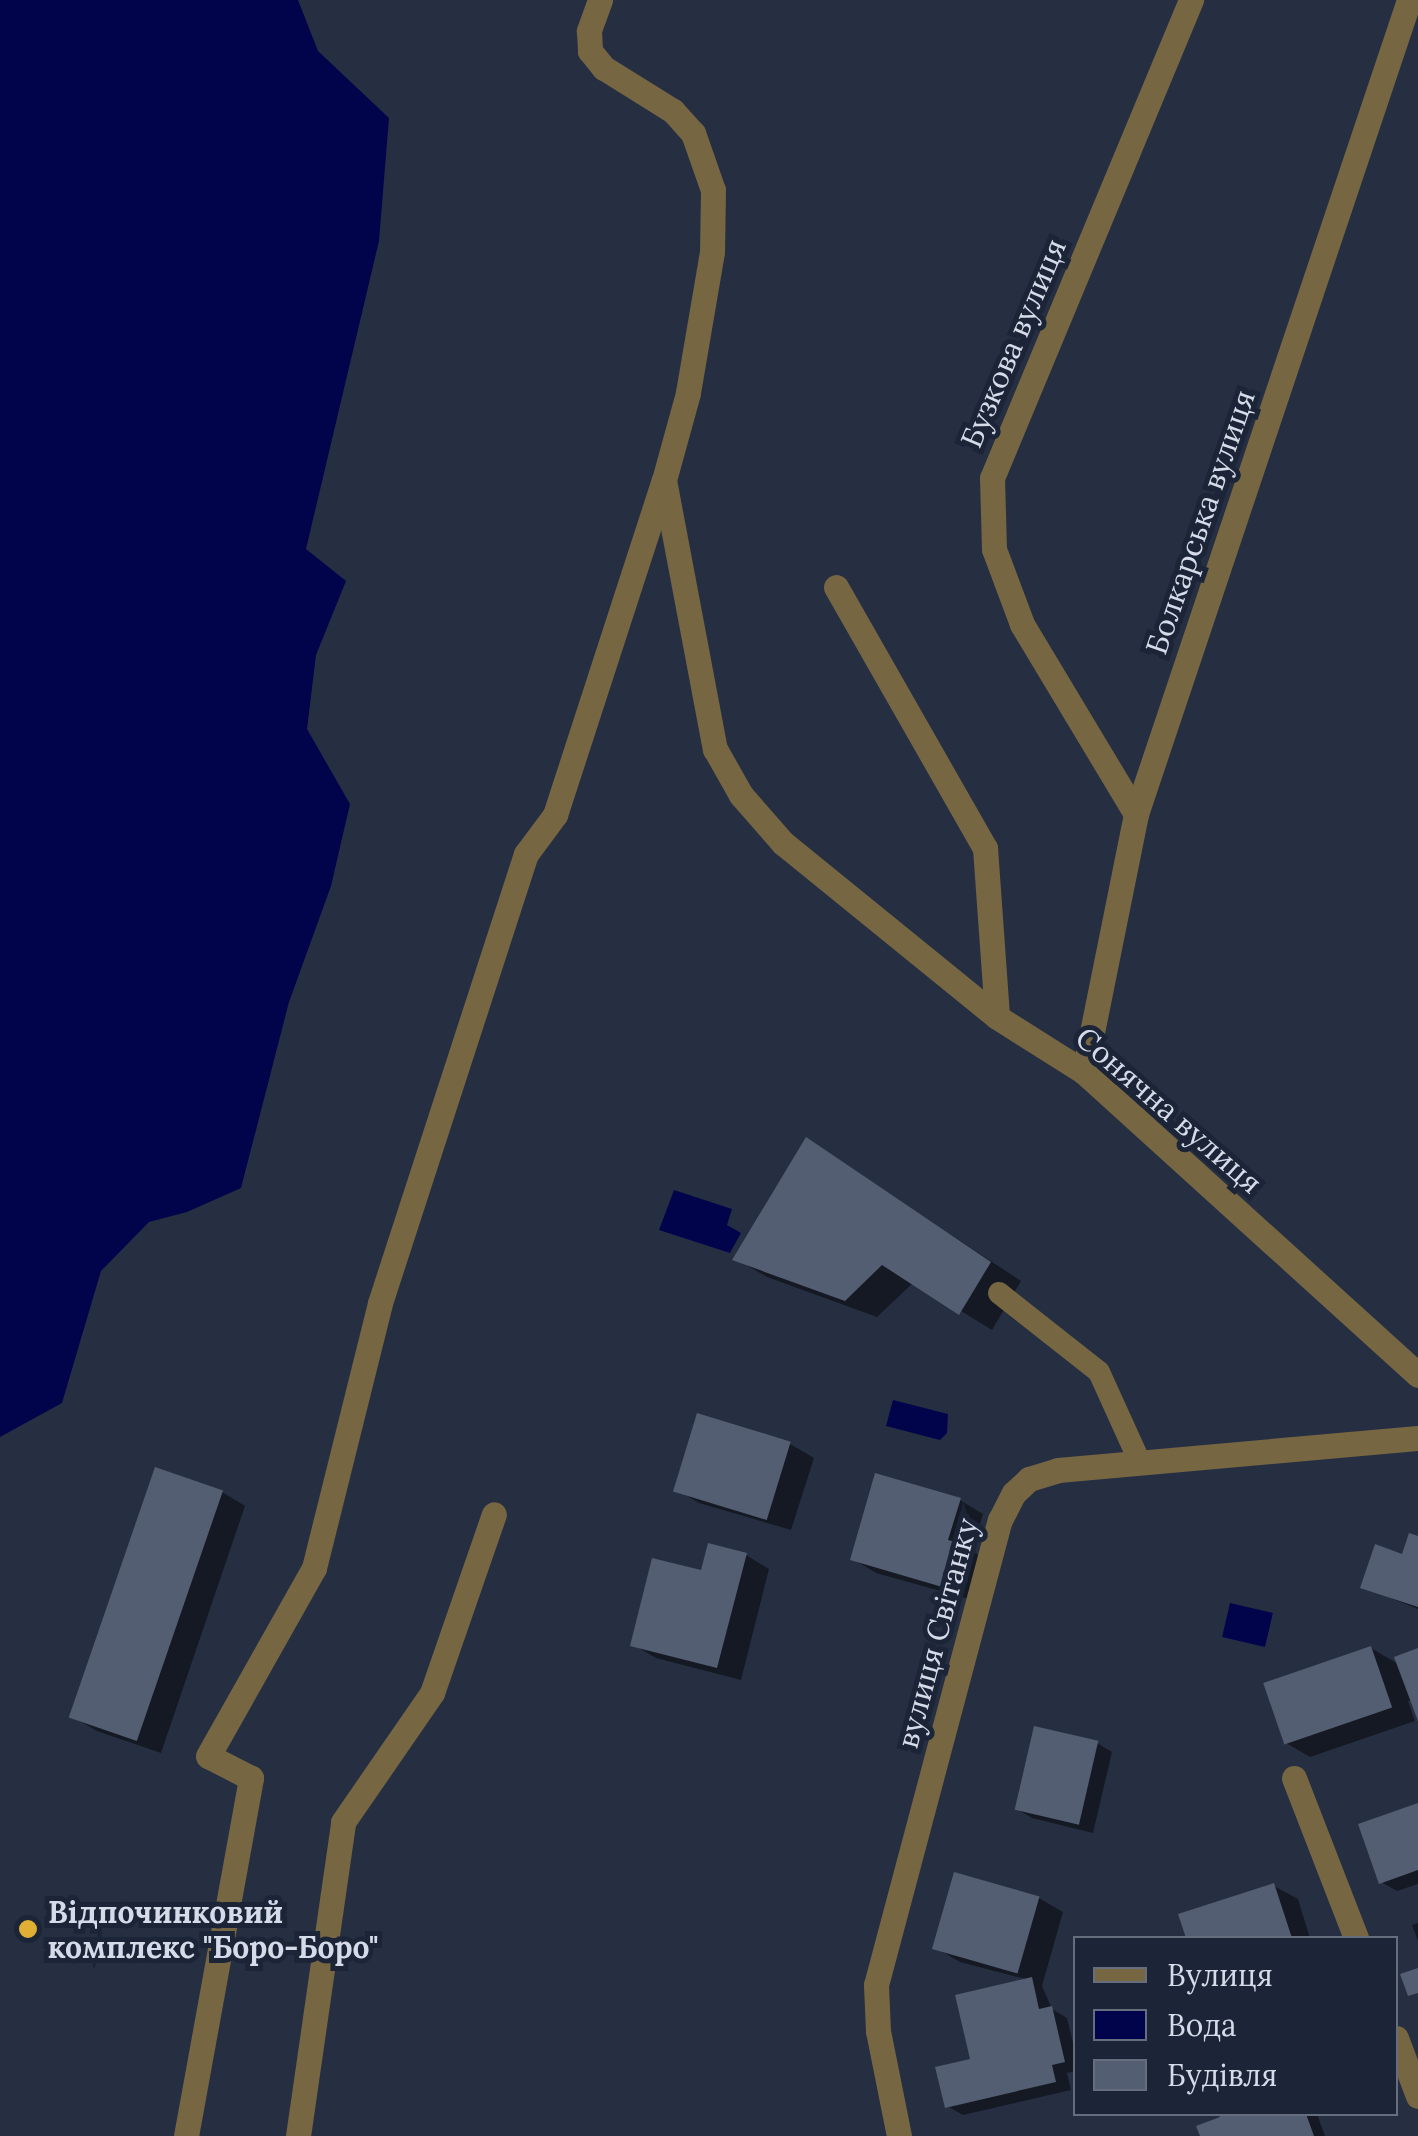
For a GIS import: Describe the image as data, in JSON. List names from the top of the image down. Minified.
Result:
{"streets":{"street":["Бузкова вулиця","Болкарська вулиця","Сонячна вулиця","вулиця Світанку"]},"crossings":[["Бузкова вулиця","Болкарська вулиця"],["Болкарська вулиця","Сонячна вулиця"]],"places":["Відпочинковий комплекс \"Боро-Боро\""],"legend":["Вулиця","Вода","Будівля"]}
